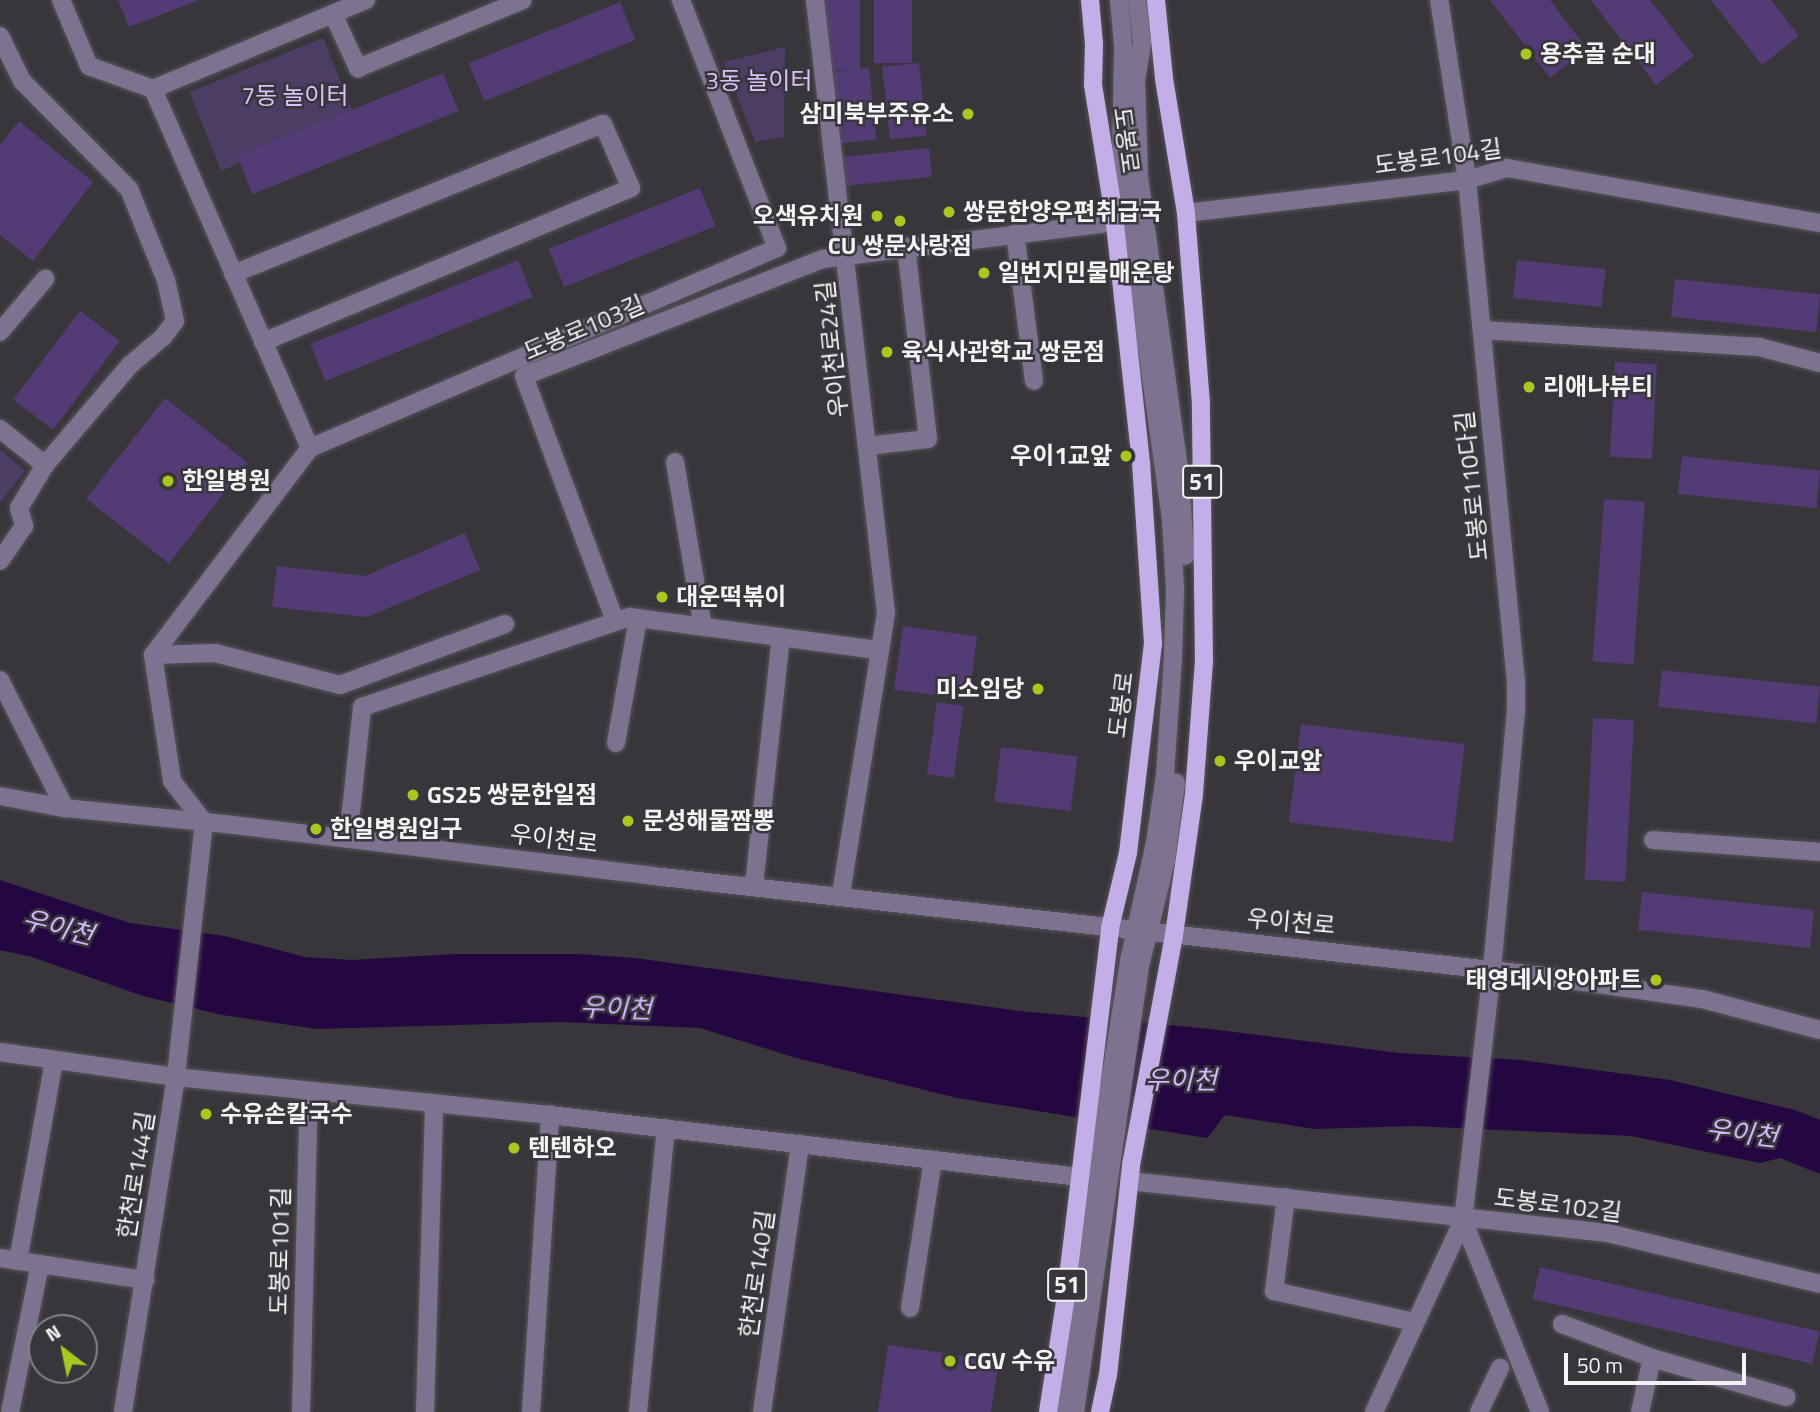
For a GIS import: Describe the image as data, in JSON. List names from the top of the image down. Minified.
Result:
{"streets":{"main road":["도봉로","51"],"street":["도봉로104길","도봉로103길","우이천로24길","도봉로110다길","우이천로","한천로144길","도봉로102길","도봉로101길","한천로140길"]},"crossings":[["도봉로","도봉로104길"],["도봉로","도봉로103길"],["도봉로","51"],["도봉로","우이천로"],["도봉로","도봉로102길"],["도봉로104길","도봉로110다길"],["도봉로103길","우이천로24길"],["우이천로24길","우이천로"],["51","도봉로102길"],["도봉로110다길","우이천로"],["도봉로110다길","도봉로102길"],["우이천로","한천로144길"]],"water":["우이천"],"parks":["3동 놀이터","7동 놀이터"],"places":["용추골 순대","삼미북부주유소","쌍문한양우편취급국","오색유치원","CU 쌍문사랑점","일번지민물매운탕","육식사관학교 쌍문점","리애나뷰티","우이1교앞","한일병원","대운떡볶이","미소임당","우이교앞","GS25 쌍문한일점","문성해물짬뽕","한일병원입구","태영데시앙아파트","수유손칼국수","텐텐하오","CGV 수유"],"scale_bar":"50 m","north":"top left"}
